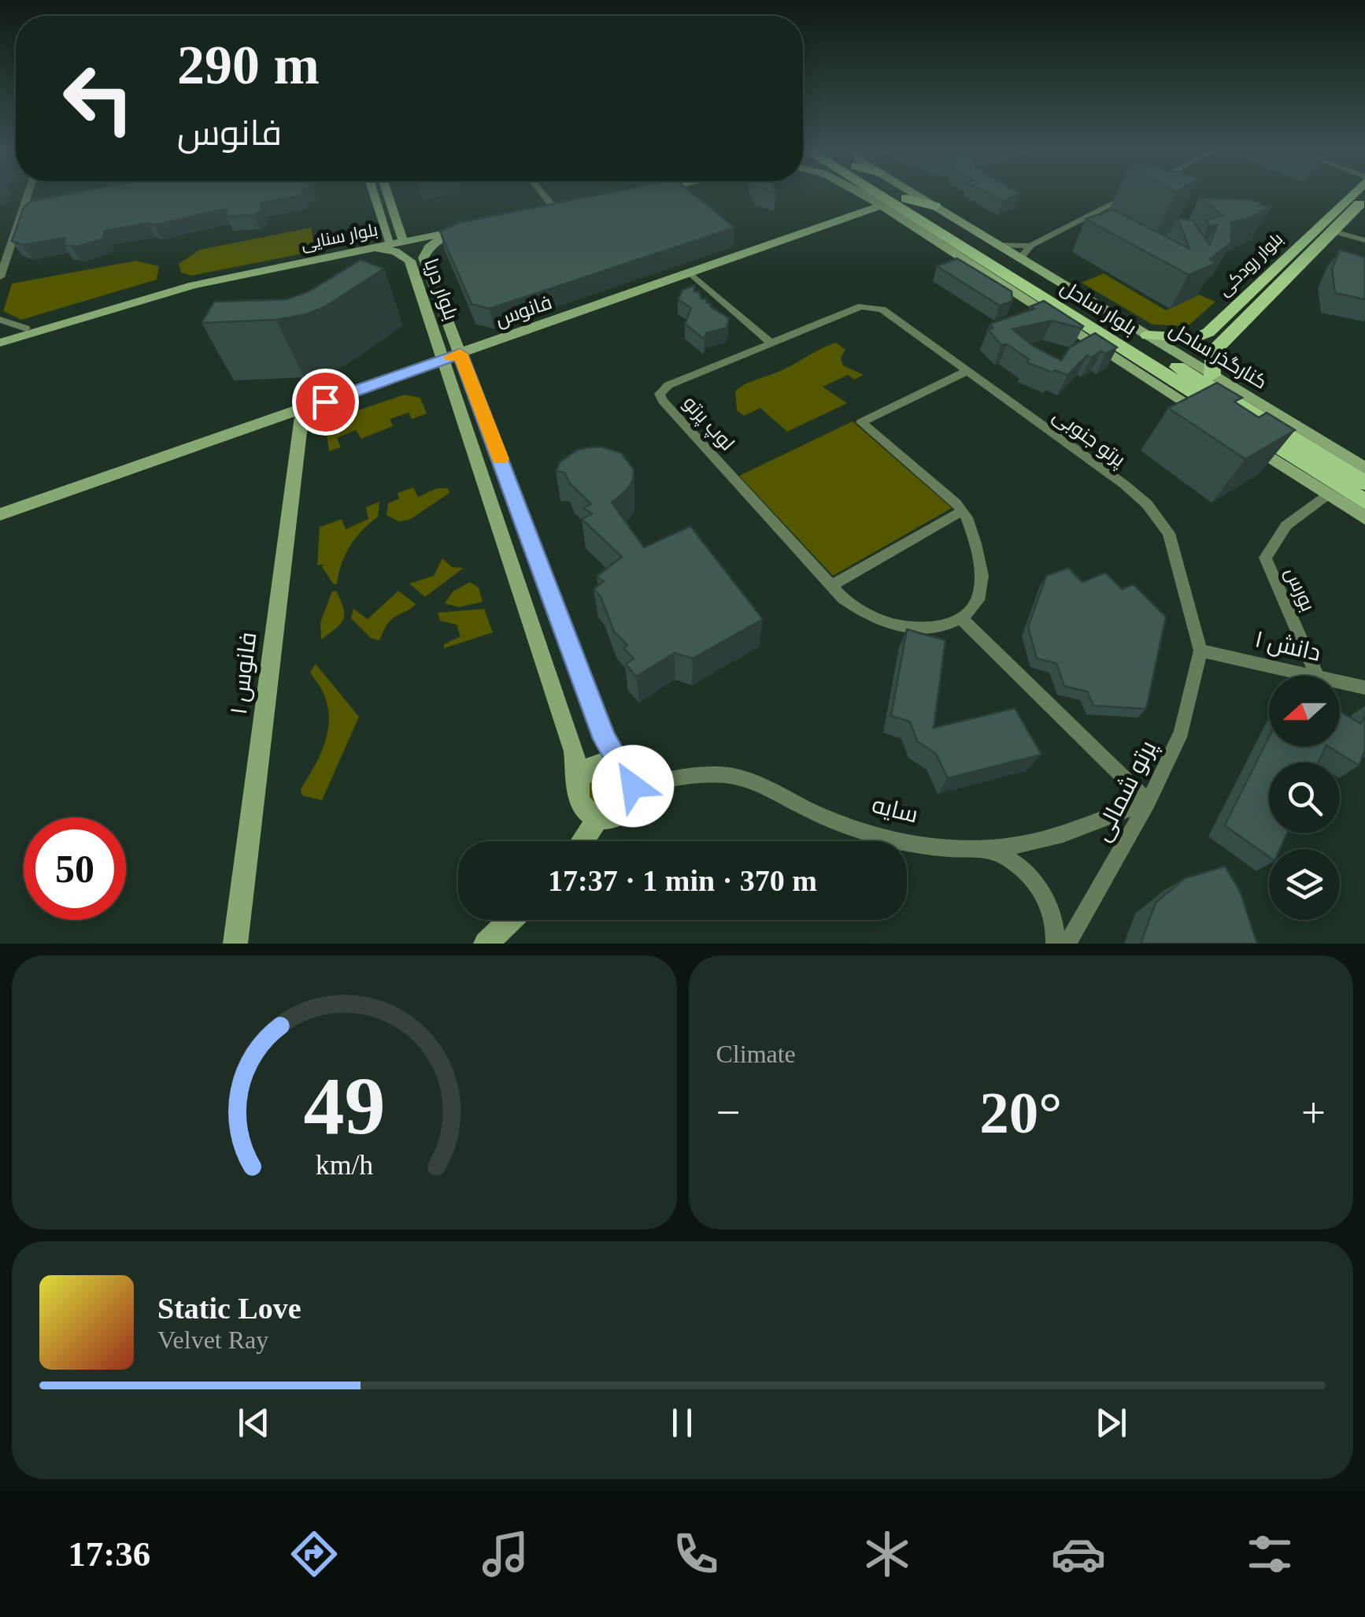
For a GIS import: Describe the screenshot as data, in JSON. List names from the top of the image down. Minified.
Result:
{"streets":{"main road":["بلوار سنایی","بلوار رودکی","بلوار دریا","بلوار ساحل","فانوس","کنارگذر ساحل","فانوس ۱"],"street":["لوپ پرتو","پرتو جنوبی","بورس","دانش ۱","پرتو شمالی","سایه"]},"crossings":[["بلوار سنایی","بلوار دریا"],["بلوار دریا","فانوس"],["بلوار دریا","سایه"],["فانوس","فانوس ۱"],["لوپ پرتو","پرتو جنوبی"],["پرتو جنوبی","دانش ۱"],["پرتو جنوبی","پرتو شمالی"],["بورس","دانش ۱"],["دانش ۱","پرتو شمالی"],["پرتو شمالی","سایه"]],"north":"left","page":{"turn":["290 m","فانوس"],"limit":"50","trip":"17:37 · 1 min · 370 m","tile":"Climate","heat":["−","20°","+"],"song":["Static Love","Velvet Ray"],"tabs":"17:36","gauge":["49","km/h"]}}
